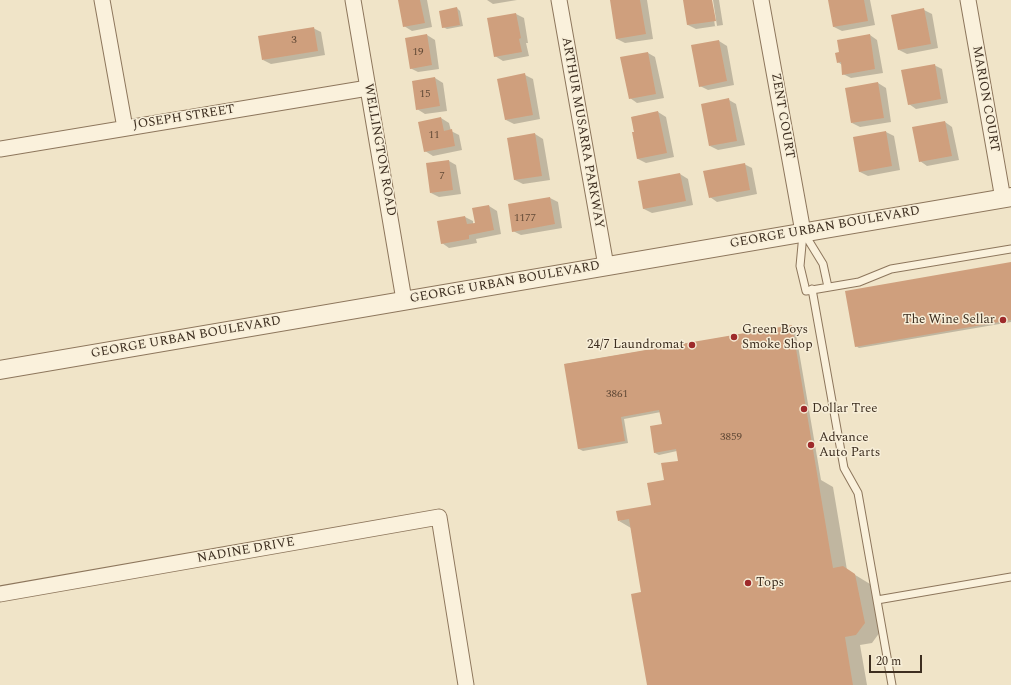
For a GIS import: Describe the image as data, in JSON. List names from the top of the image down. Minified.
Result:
{"streets":{"street":["MARION COURT","ZENT COURT","JOSEPH STREET","ARTHUR MUSARRA PARKWAY","WELLINGTON ROAD","GEORGE URBAN BOULEVARD","NADINE DRIVE"]},"crossings":[["MARION COURT","GEORGE URBAN BOULEVARD"],["ZENT COURT","GEORGE URBAN BOULEVARD"],["JOSEPH STREET","WELLINGTON ROAD"],["ARTHUR MUSARRA PARKWAY","GEORGE URBAN BOULEVARD"],["WELLINGTON ROAD","GEORGE URBAN BOULEVARD"]],"places":["The Wine Sellar","Green Boys Smoke Shop","24/7 Laundromat","Dollar Tree","Advance Auto Parts","Tops"],"house_numbers":["3","19","15","11","7","1177","3861","3859"],"scale_bar":"20 m"}
